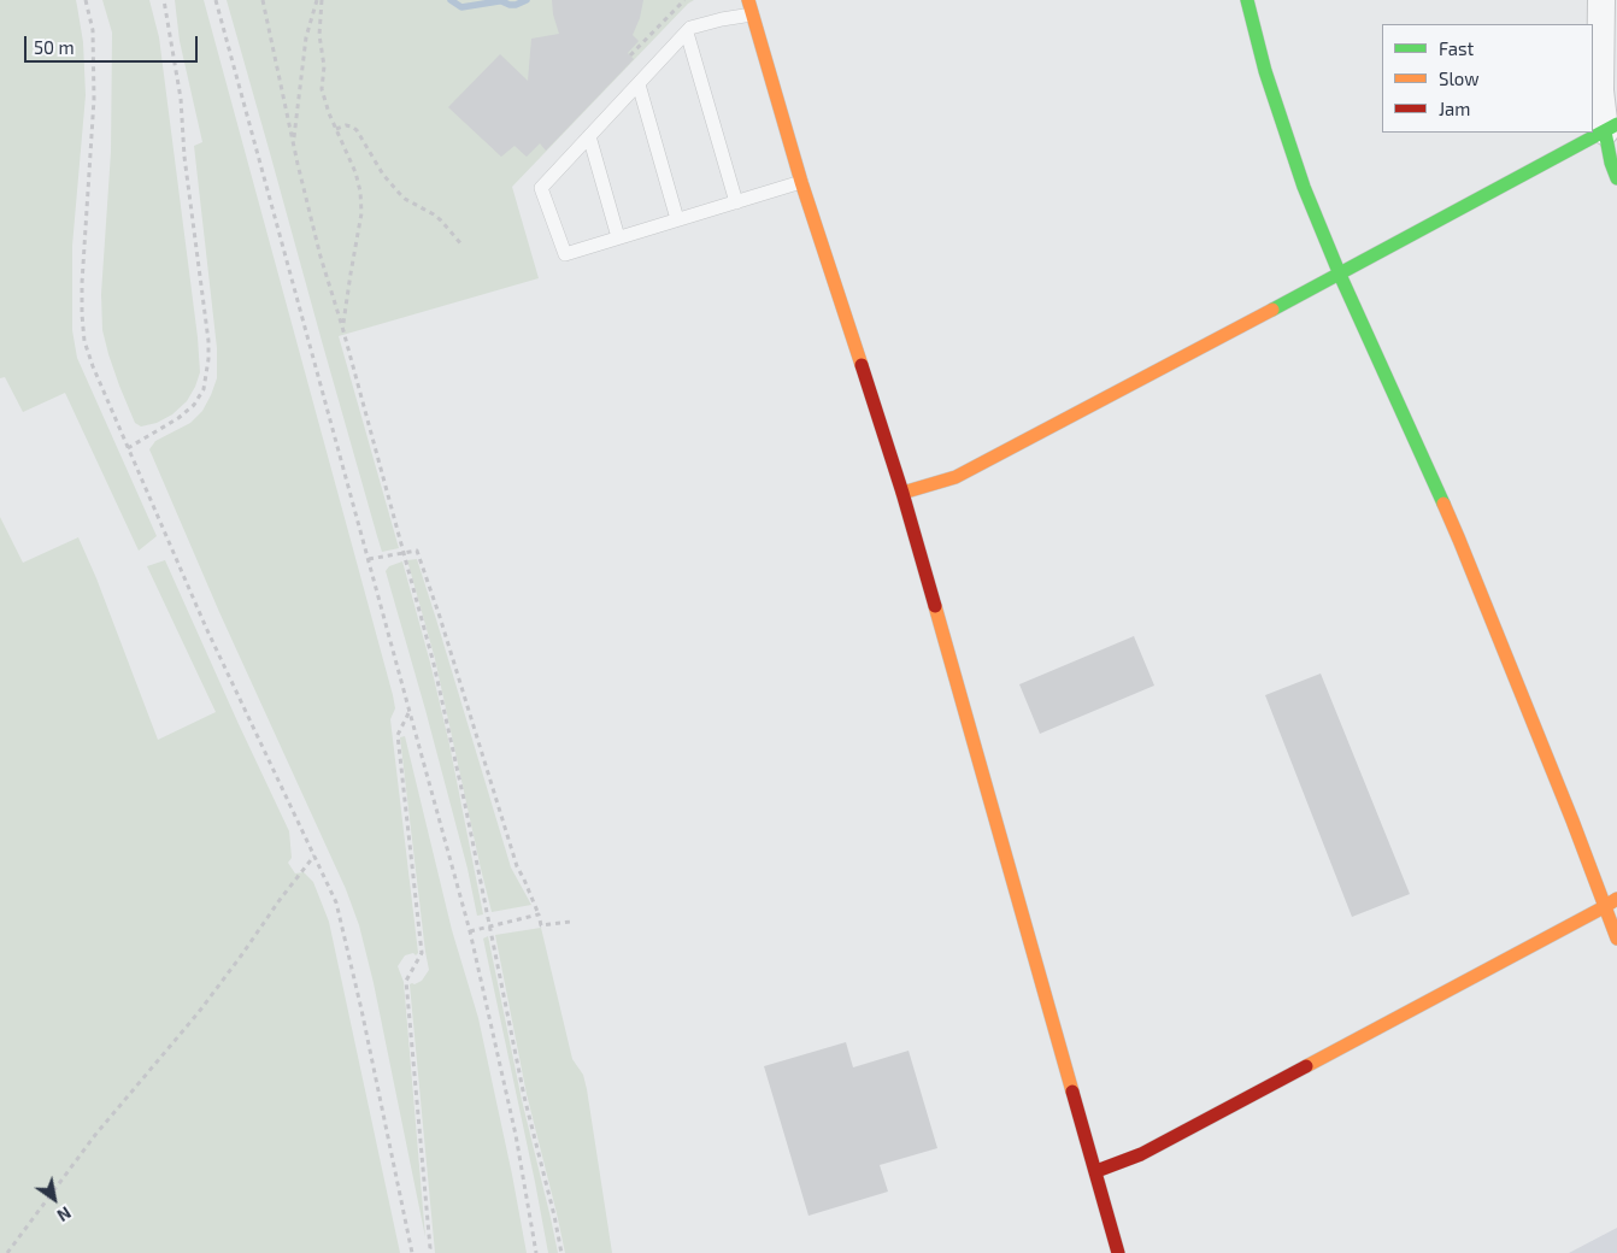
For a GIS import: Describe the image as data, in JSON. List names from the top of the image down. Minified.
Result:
{"legend":["Fast","Slow","Jam"],"scale_bar":"50 m","north":"bottom right"}
